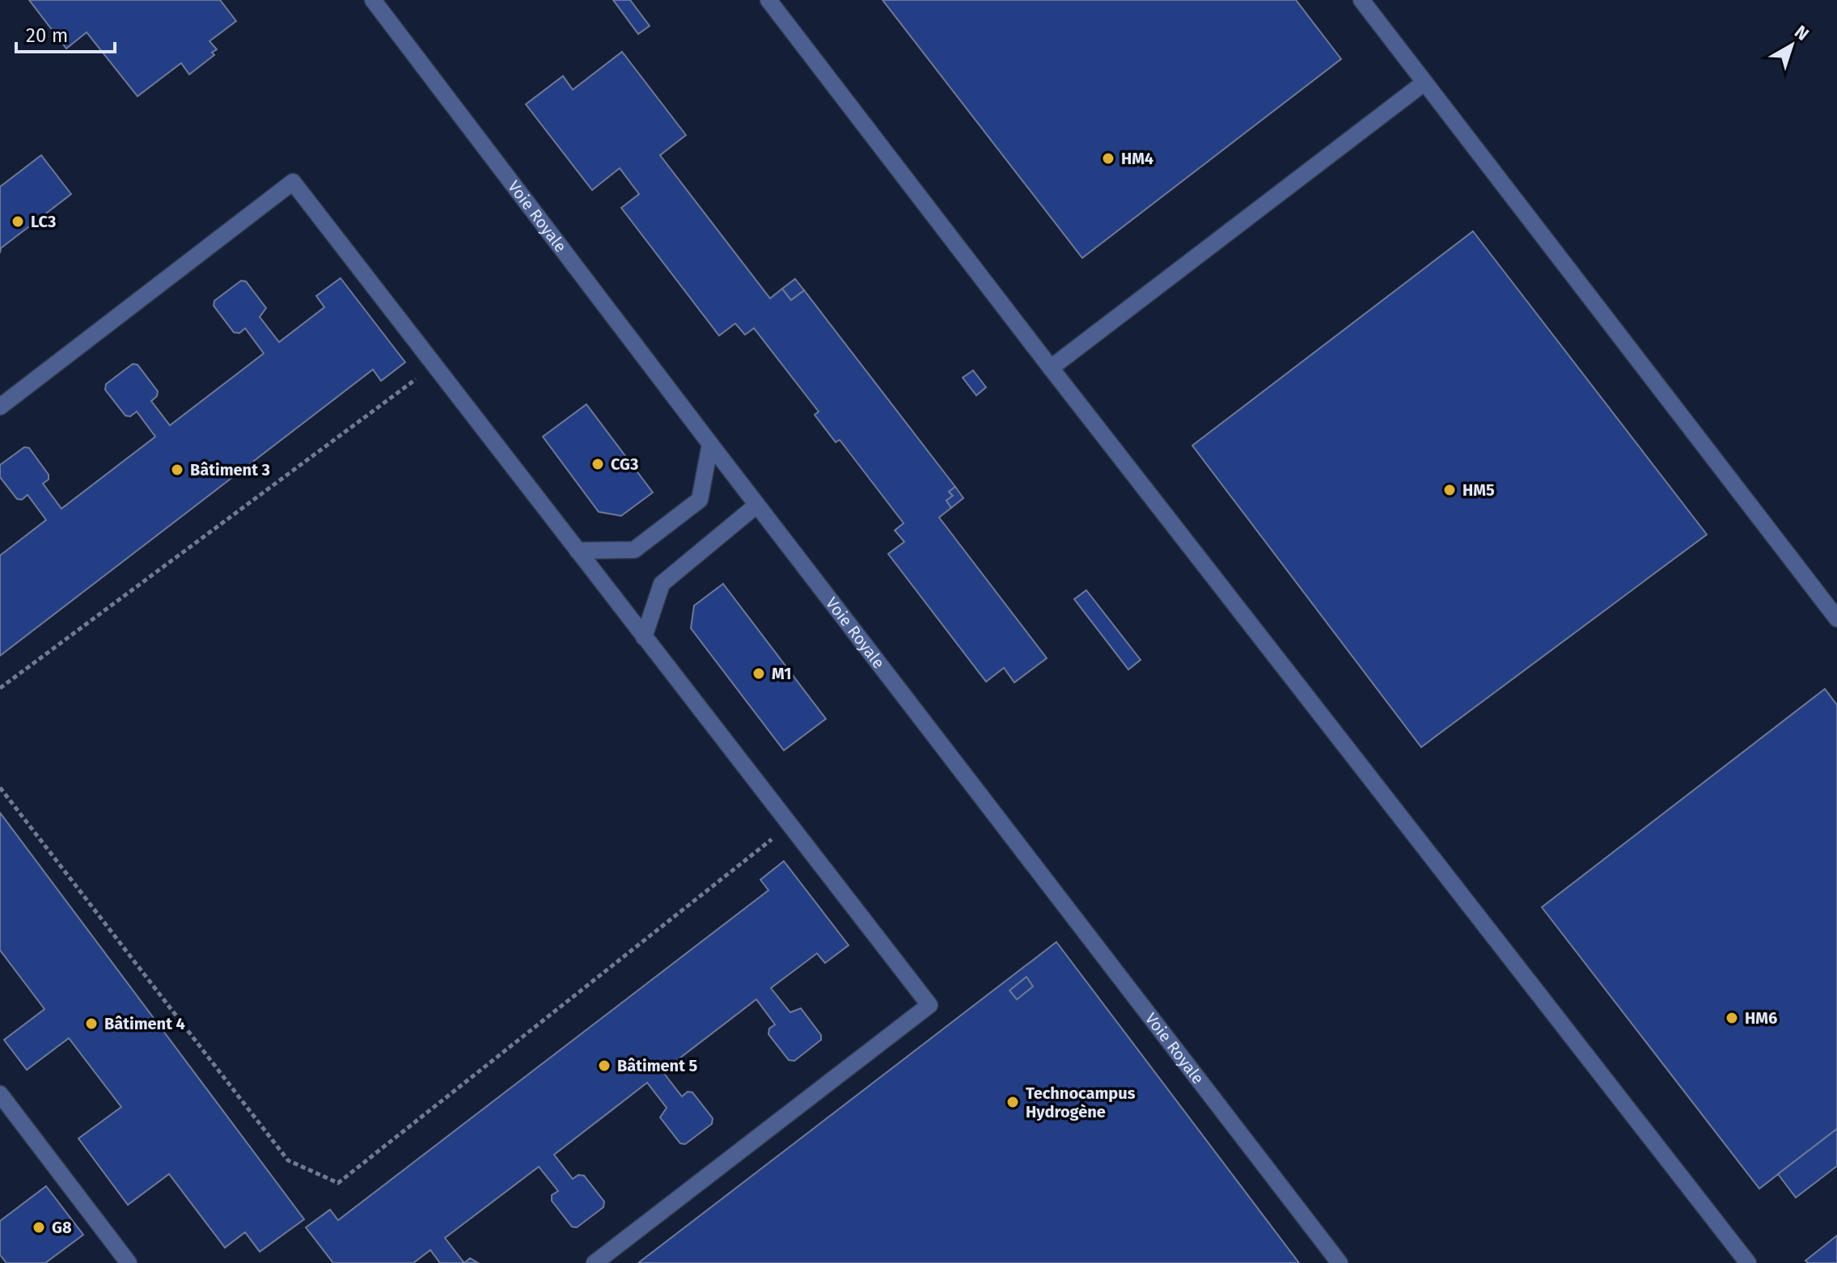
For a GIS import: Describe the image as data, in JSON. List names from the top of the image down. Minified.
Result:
{"streets":{"lane":["Voie Royale"]},"places":["HM4","LC3","CG3","Bâtiment 3","HM5","M1","HM6","Bâtiment 4","Bâtiment 5","Technocampus Hydrogène","G8"],"scale_bar":"20 m","north":"top right"}
